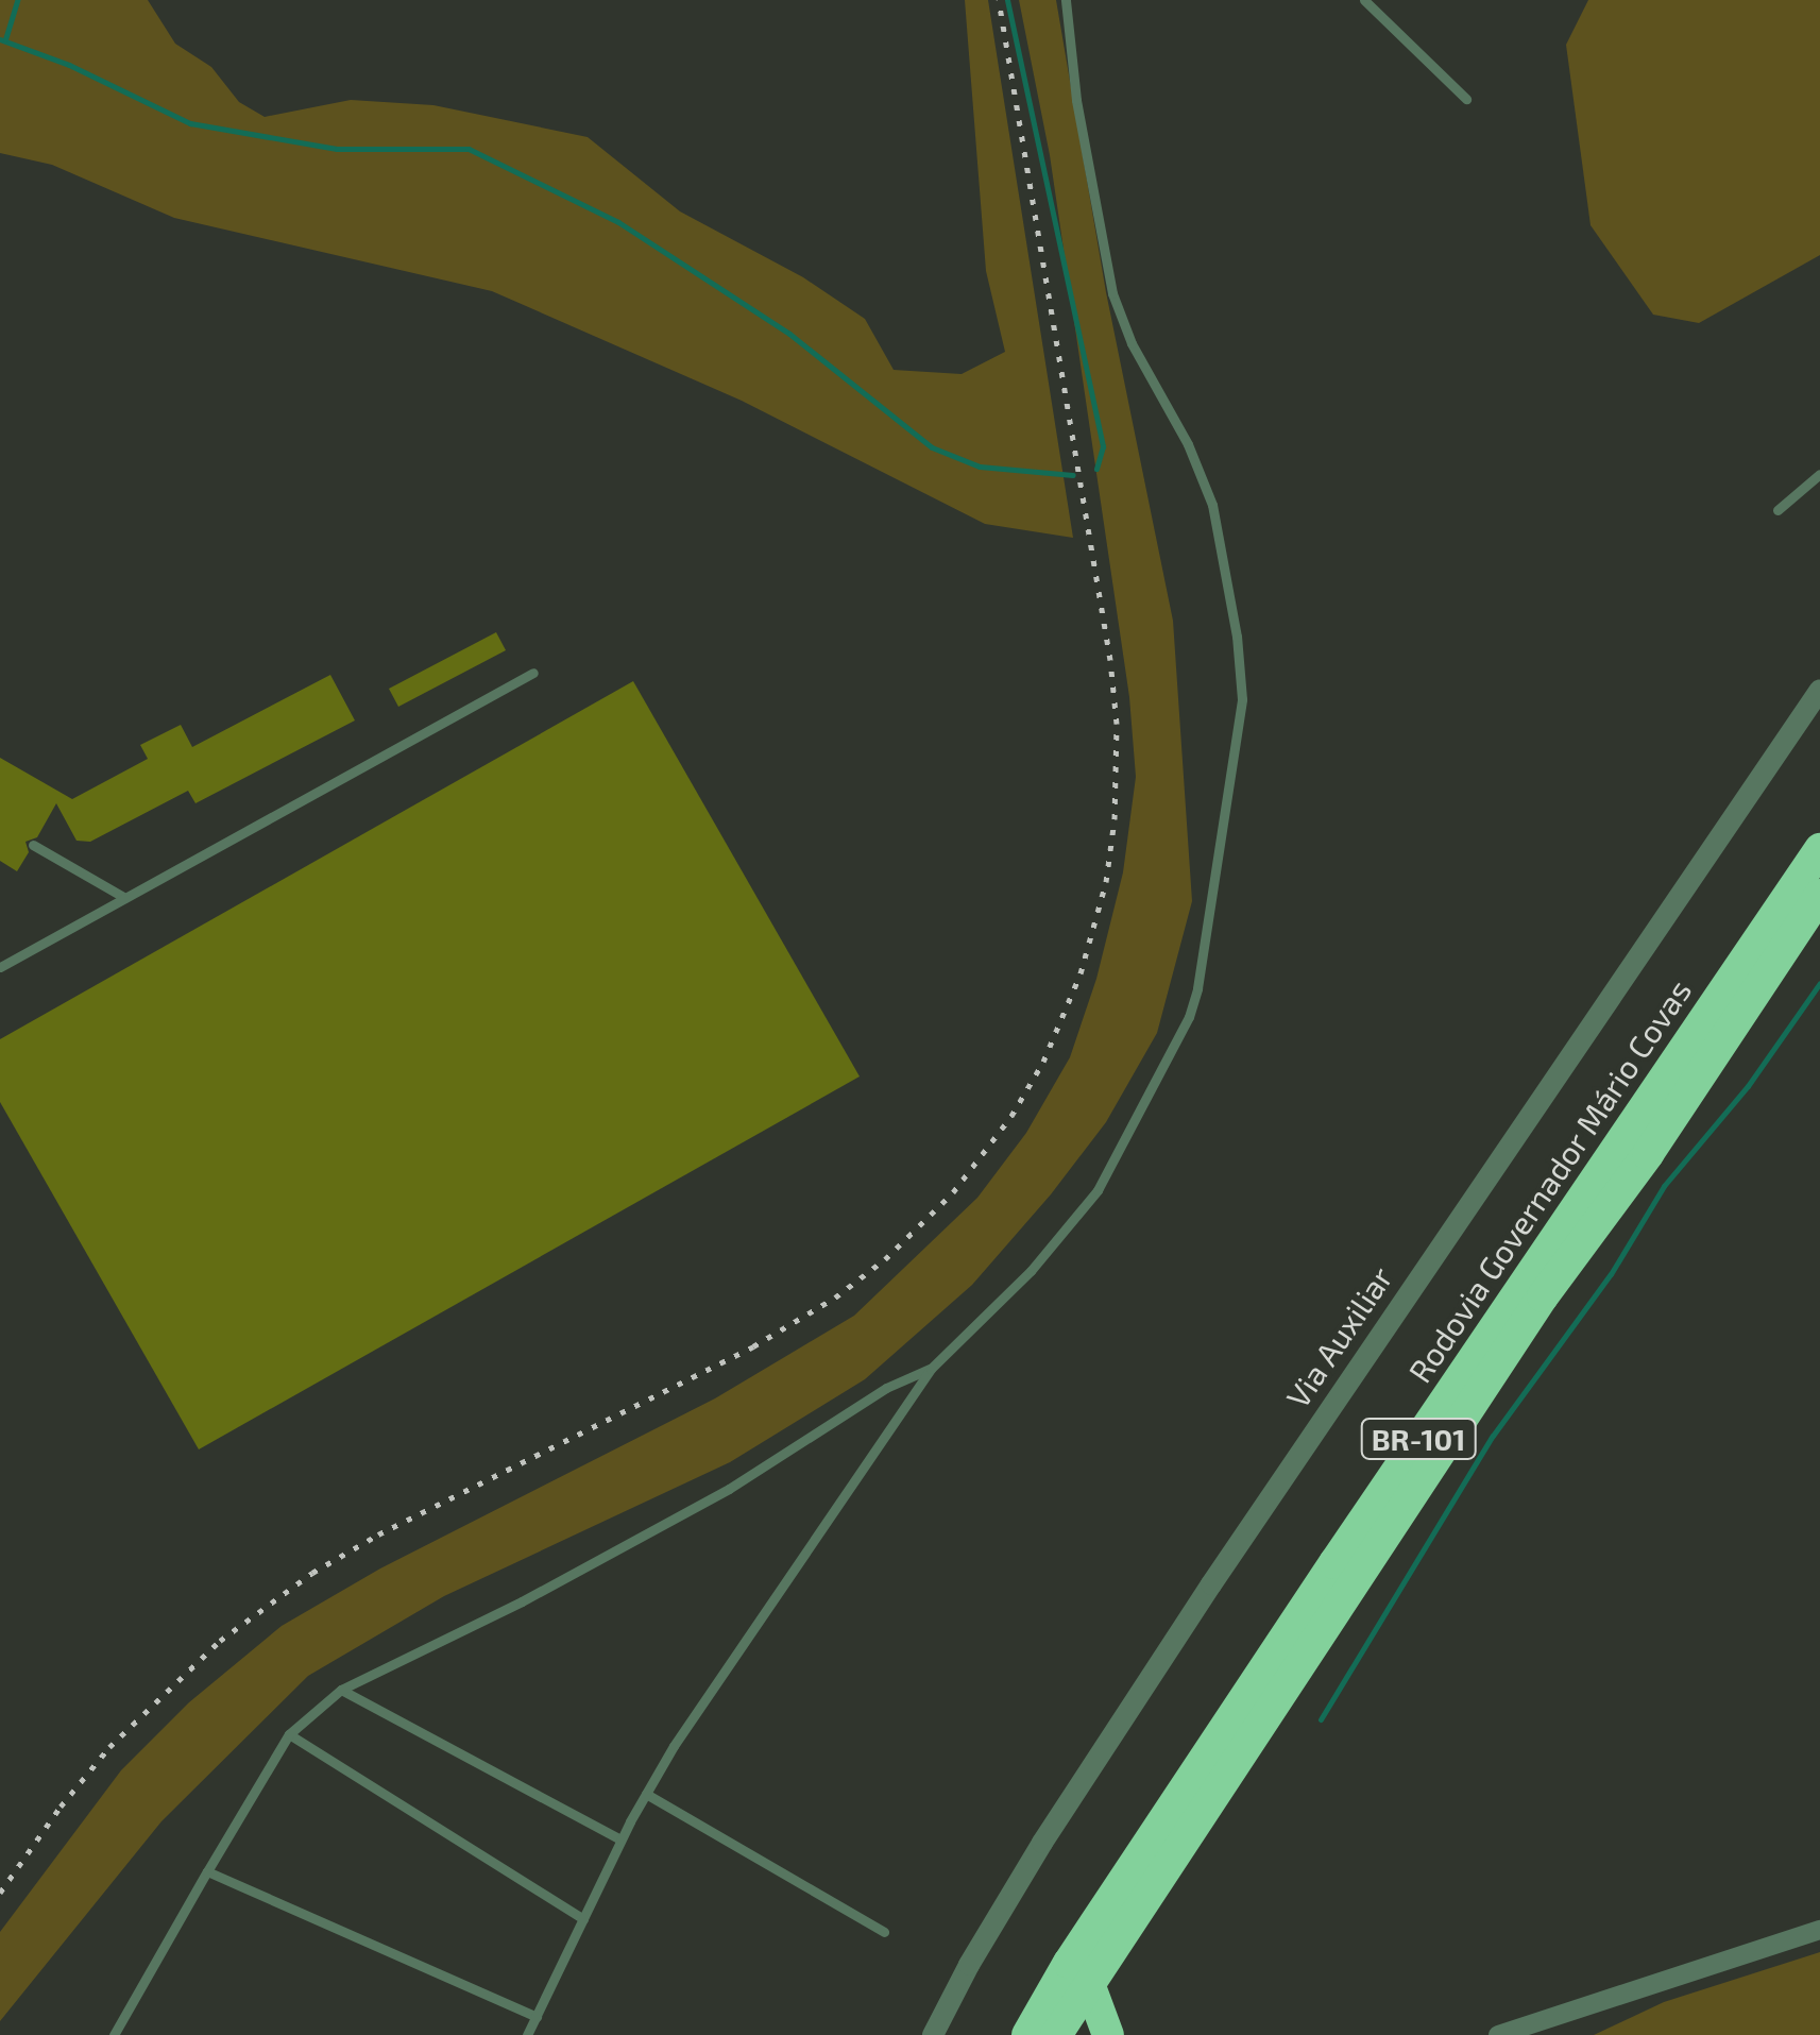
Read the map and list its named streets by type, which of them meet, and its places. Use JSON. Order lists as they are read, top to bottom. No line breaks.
{"streets":{"highway":["Rodovia Governador Mário Covas","BR-101"],"street":["Via Auxiliar"]}}
